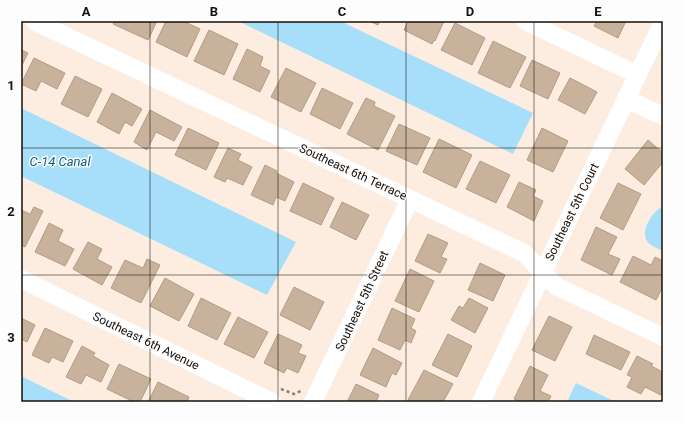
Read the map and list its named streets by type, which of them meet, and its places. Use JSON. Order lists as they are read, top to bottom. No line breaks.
{"streets":{"street":["Southeast 6th Terrace","Southeast 5th Court","Southeast 5th Street","Southeast 6th Avenue"]},"crossings":[["Southeast 6th Terrace","Southeast 5th Court"],["Southeast 6th Terrace","Southeast 5th Street"]],"water":["C-14 Canal"],"grid":{"columns":["A","B","C","D","E"],"rows":["1","2","3"]}}
